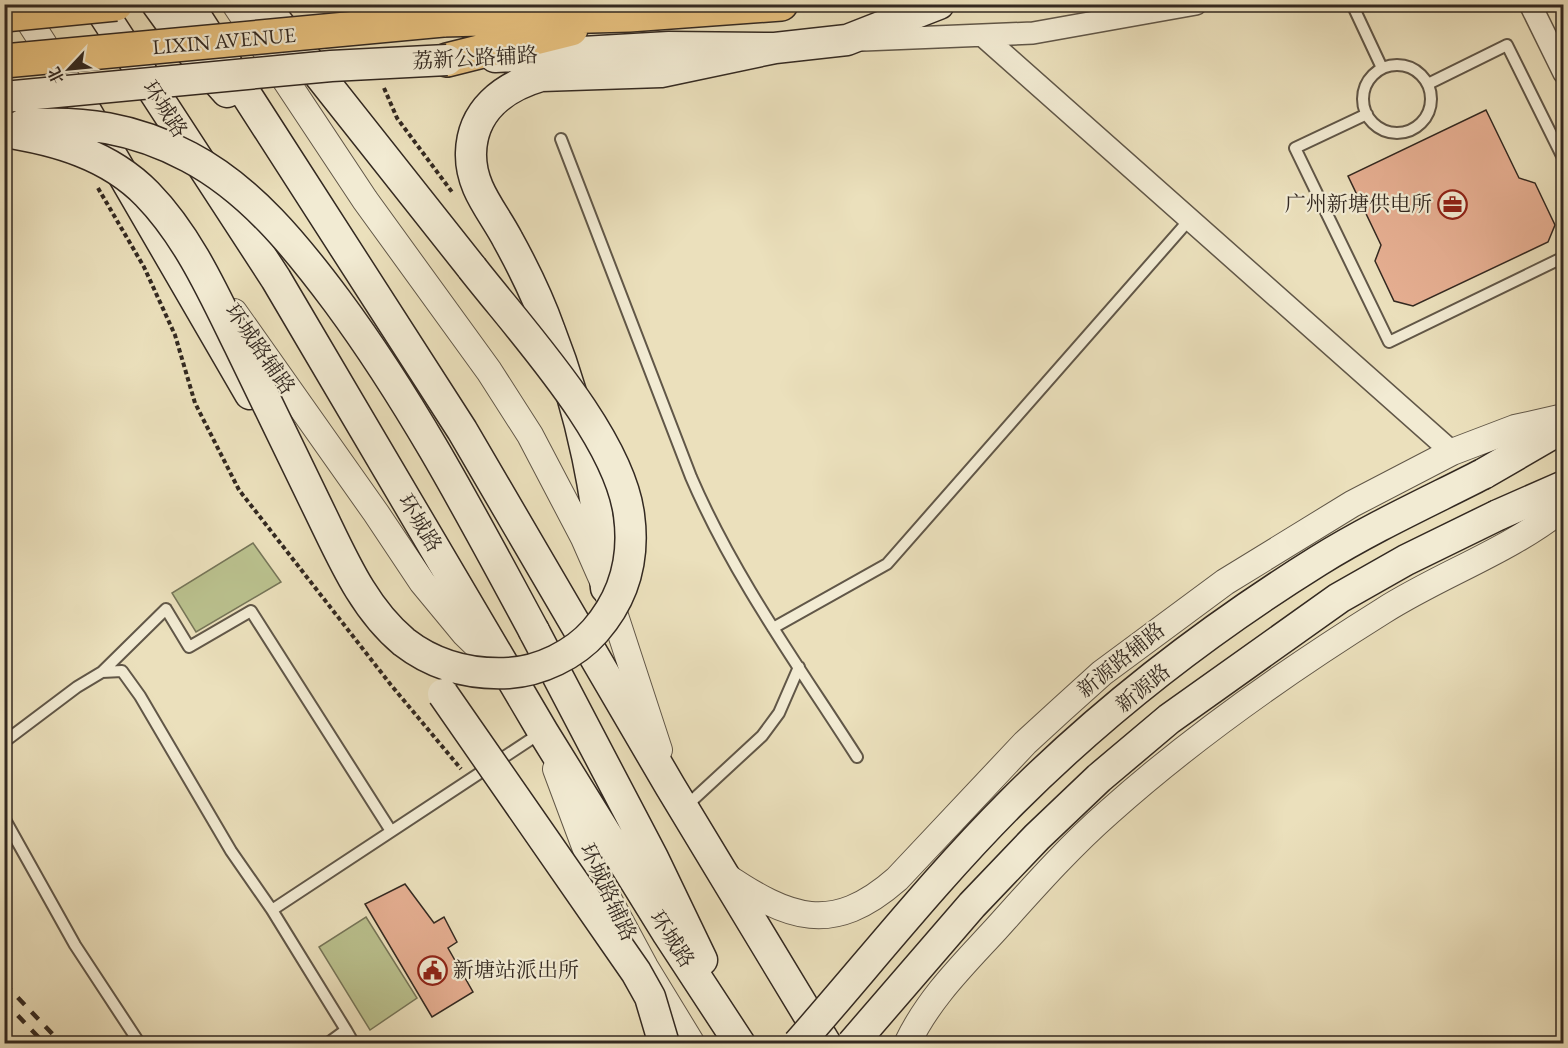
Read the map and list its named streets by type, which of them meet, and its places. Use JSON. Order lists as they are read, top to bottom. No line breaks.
{"streets":{"main road":["LIXIN AVENUE","荔新公路辅路","环城路","新源路"],"street":["环城路辅路","新源路辅路"]},"crossings":[["环城路","环城路辅路"]],"places":{"office":["广州新塘供电所"],"public building":["新塘站派出所"]},"north":"bottom left"}
